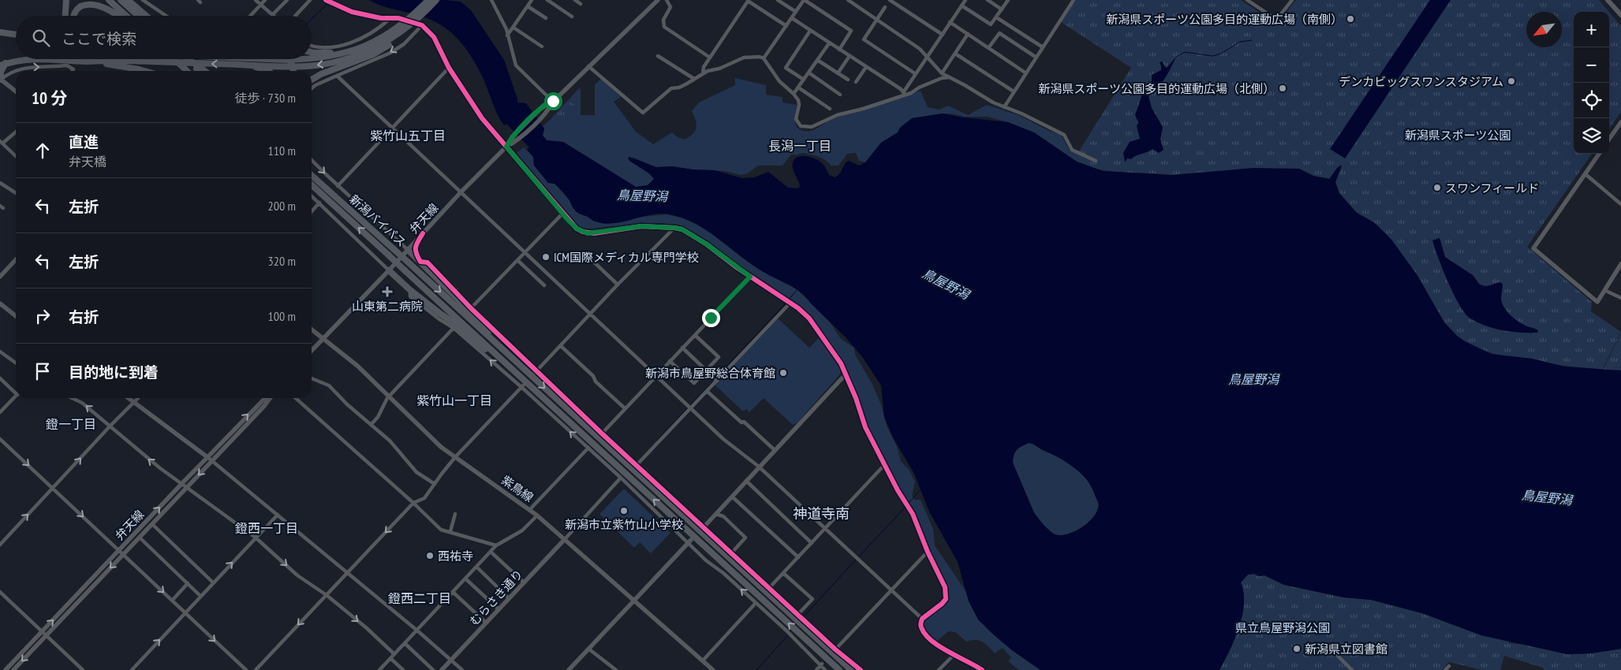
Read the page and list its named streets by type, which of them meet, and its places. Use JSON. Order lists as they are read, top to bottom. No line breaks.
{"streets":{"highway":["新潟バイパス"],"street":["弁天線","紫鳥線","むらさき通り"]},"crossings":[["弁天線","紫鳥線"],["紫鳥線","むらさき通り"]],"districts":["紫竹山五丁目","長潟一丁目","紫竹山一丁目","鐙一丁目","神道寺南","鐙西一丁目","鐙西二丁目"],"water":["鳥屋野潟"],"parks":["新潟県スポーツ公園","県立鳥屋野潟公園"],"places":{"other":["新潟県スポーツ公園多目的運動広場（南側）","デンカビッグスワンスタジアム","新潟県スポーツ公園多目的運動広場（北側）","スワンフィールド","ICM国際メディカル専門学校","新潟市鳥屋野総合体育館","新潟市立紫竹山小学校","西祐寺","新潟県立図書館"],"health":["山東第二病院"]},"north":"bottom left","page":{"map_buttons":["+","−"],"search":"ここで検索","heading":["10 分","徒歩 · 730 m"],"list":[["直進","弁天橋","110 m"],["左折","200 m"],["左折","320 m"],["右折","100 m"],"目的地に到着"]}}
